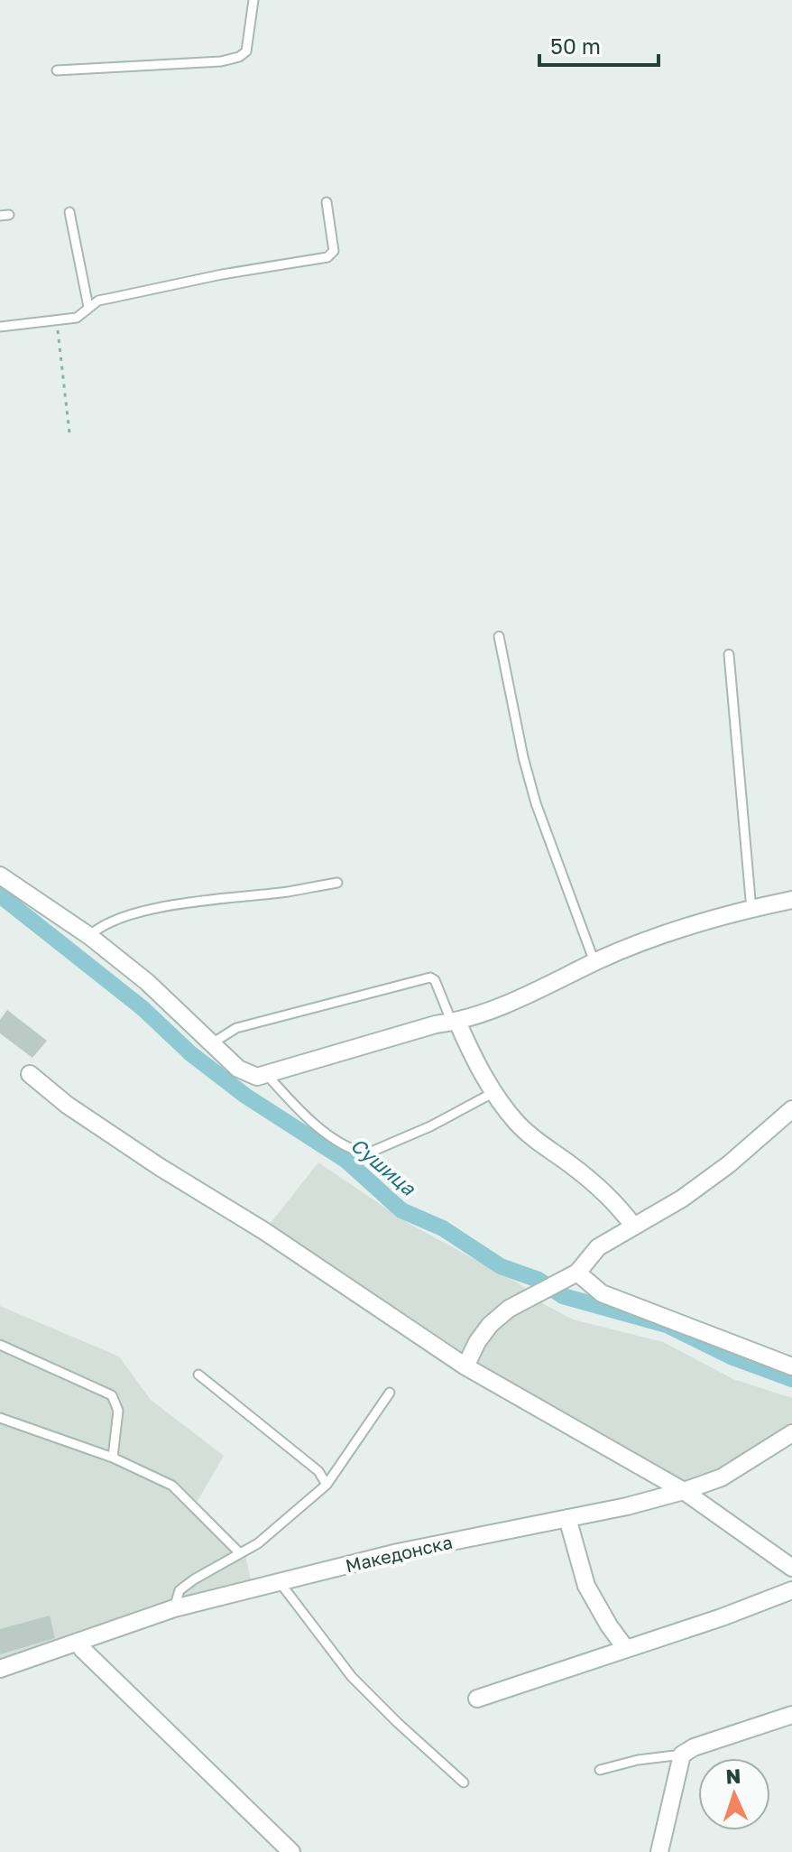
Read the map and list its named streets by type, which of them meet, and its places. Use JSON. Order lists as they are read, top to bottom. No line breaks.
{"streets":{"street":["Македонска"]},"water":["Сушица"],"scale_bar":"50 m","north":"top"}
